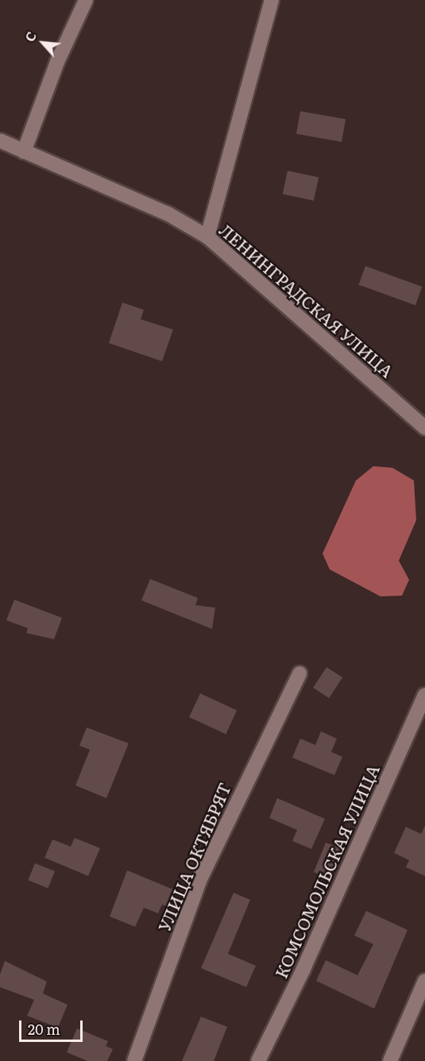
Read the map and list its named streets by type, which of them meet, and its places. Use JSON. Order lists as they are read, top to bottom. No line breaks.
{"streets":{"street":["ЛЕНИНГРАДСКАЯ УЛИЦА","УЛИЦА ОКТЯБРЯТ","КОМСОМОЛЬСКАЯ УЛИЦА"]},"scale_bar":"20 m","north":"top left"}
